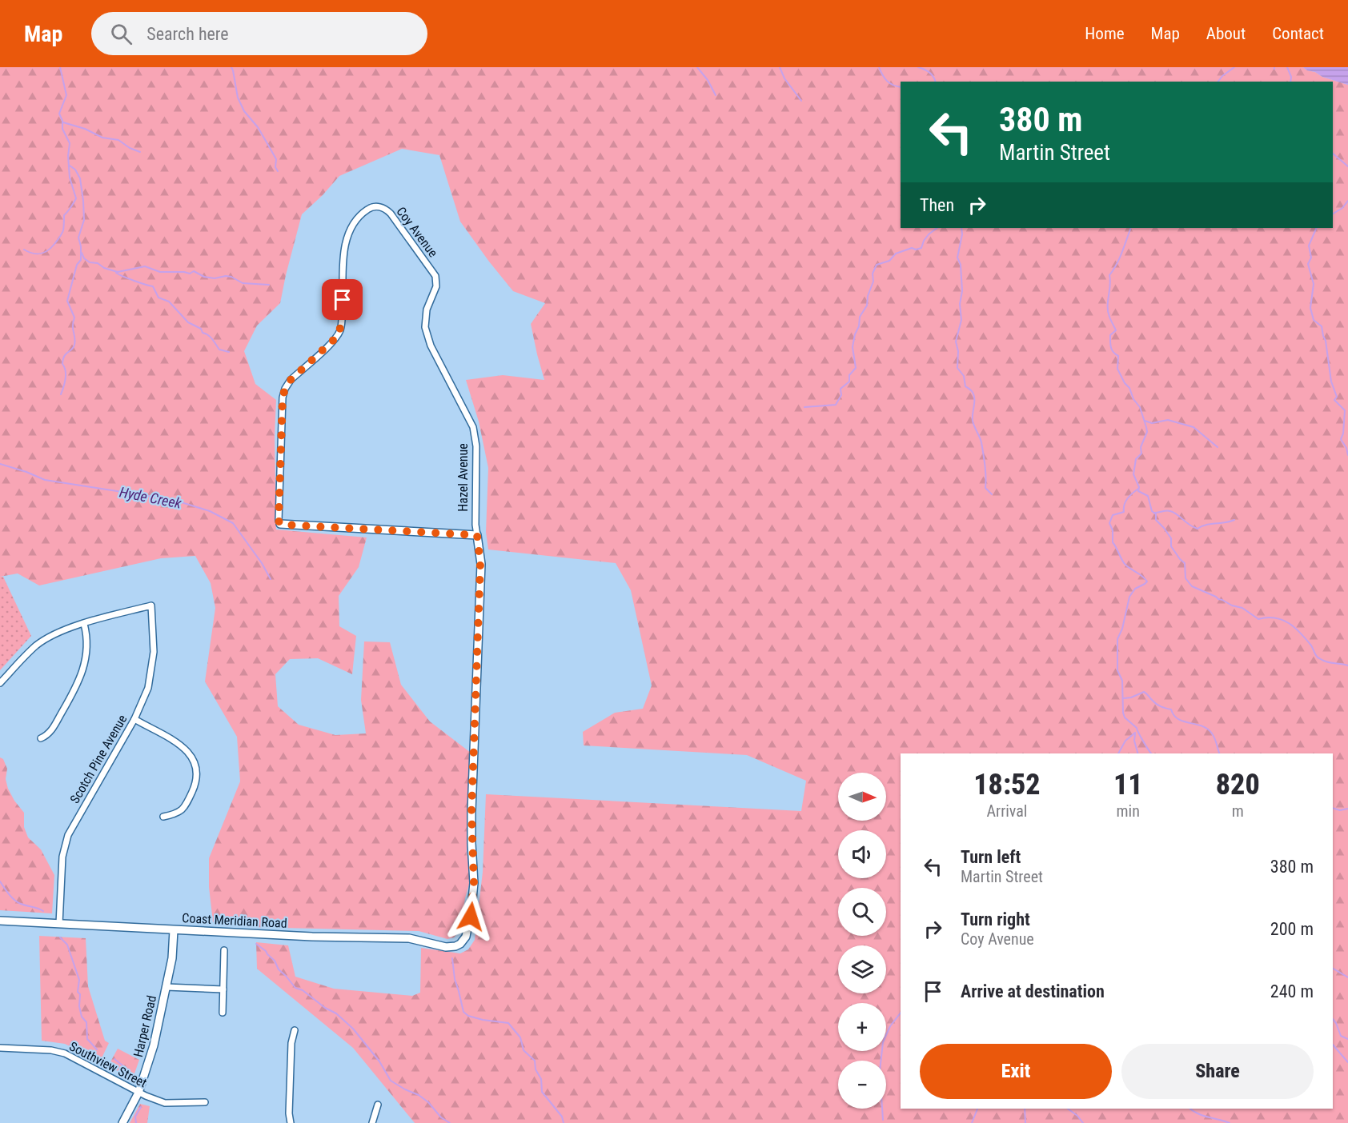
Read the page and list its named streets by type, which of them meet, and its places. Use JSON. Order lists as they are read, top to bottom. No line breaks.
{"streets":{"street":["Coy Avenue","Hazel Avenue","Scotch Pine Avenue","Coast Meridian Road","Harper Road","Southview Street"]},"crossings":[["Coy Avenue","Hazel Avenue"],["Hazel Avenue","Coast Meridian Road"],["Scotch Pine Avenue","Coast Meridian Road"],["Coast Meridian Road","Harper Road"],["Harper Road","Southview Street"]],"water":["Hyde Creek"],"north":"right","page":{"header":"Map","search":"Search here","nav":["Home","Map","About","Contact"],"turn":["380 m","Martin Street"],"then":"Then","eta":["18:52","Arrival","11","min","820","m"],"map_buttons":["+","−"],"list":[{"name":"Turn left","note":"Martin Street","value":"380 m"},{"name":"Turn right","note":"Coy Avenue","value":"200 m"},{"name":"Arrive at destination","value":"240 m"}],"buttons":["Exit","Share"]}}
